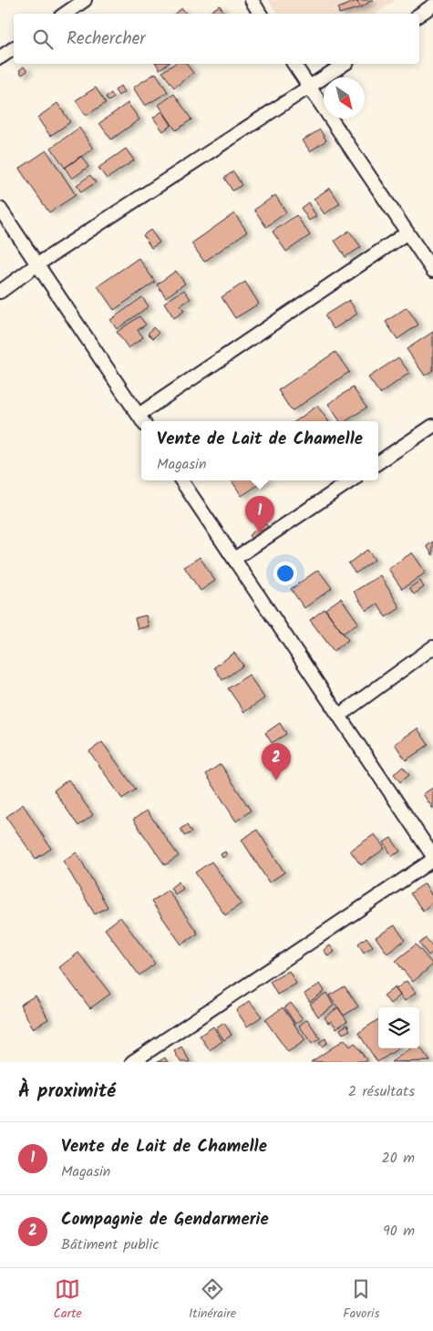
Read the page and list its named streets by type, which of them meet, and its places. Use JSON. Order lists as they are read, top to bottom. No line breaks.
{"north":"bottom right","page":{"search":"Rechercher","popup":["Vente de Lait de Chamelle","Magasin"],"pins":["1","2"],"heading":["À proximité","2 résultats"],"list":[{"mark":"1","name":"Vente de Lait de Chamelle","note":"Magasin","value":"20 m"},{"mark":"2","name":"Compagnie de Gendarmerie","note":"Bâtiment public","value":"90 m"}],"nav":["Carte","Itinéraire","Favoris"]}}
